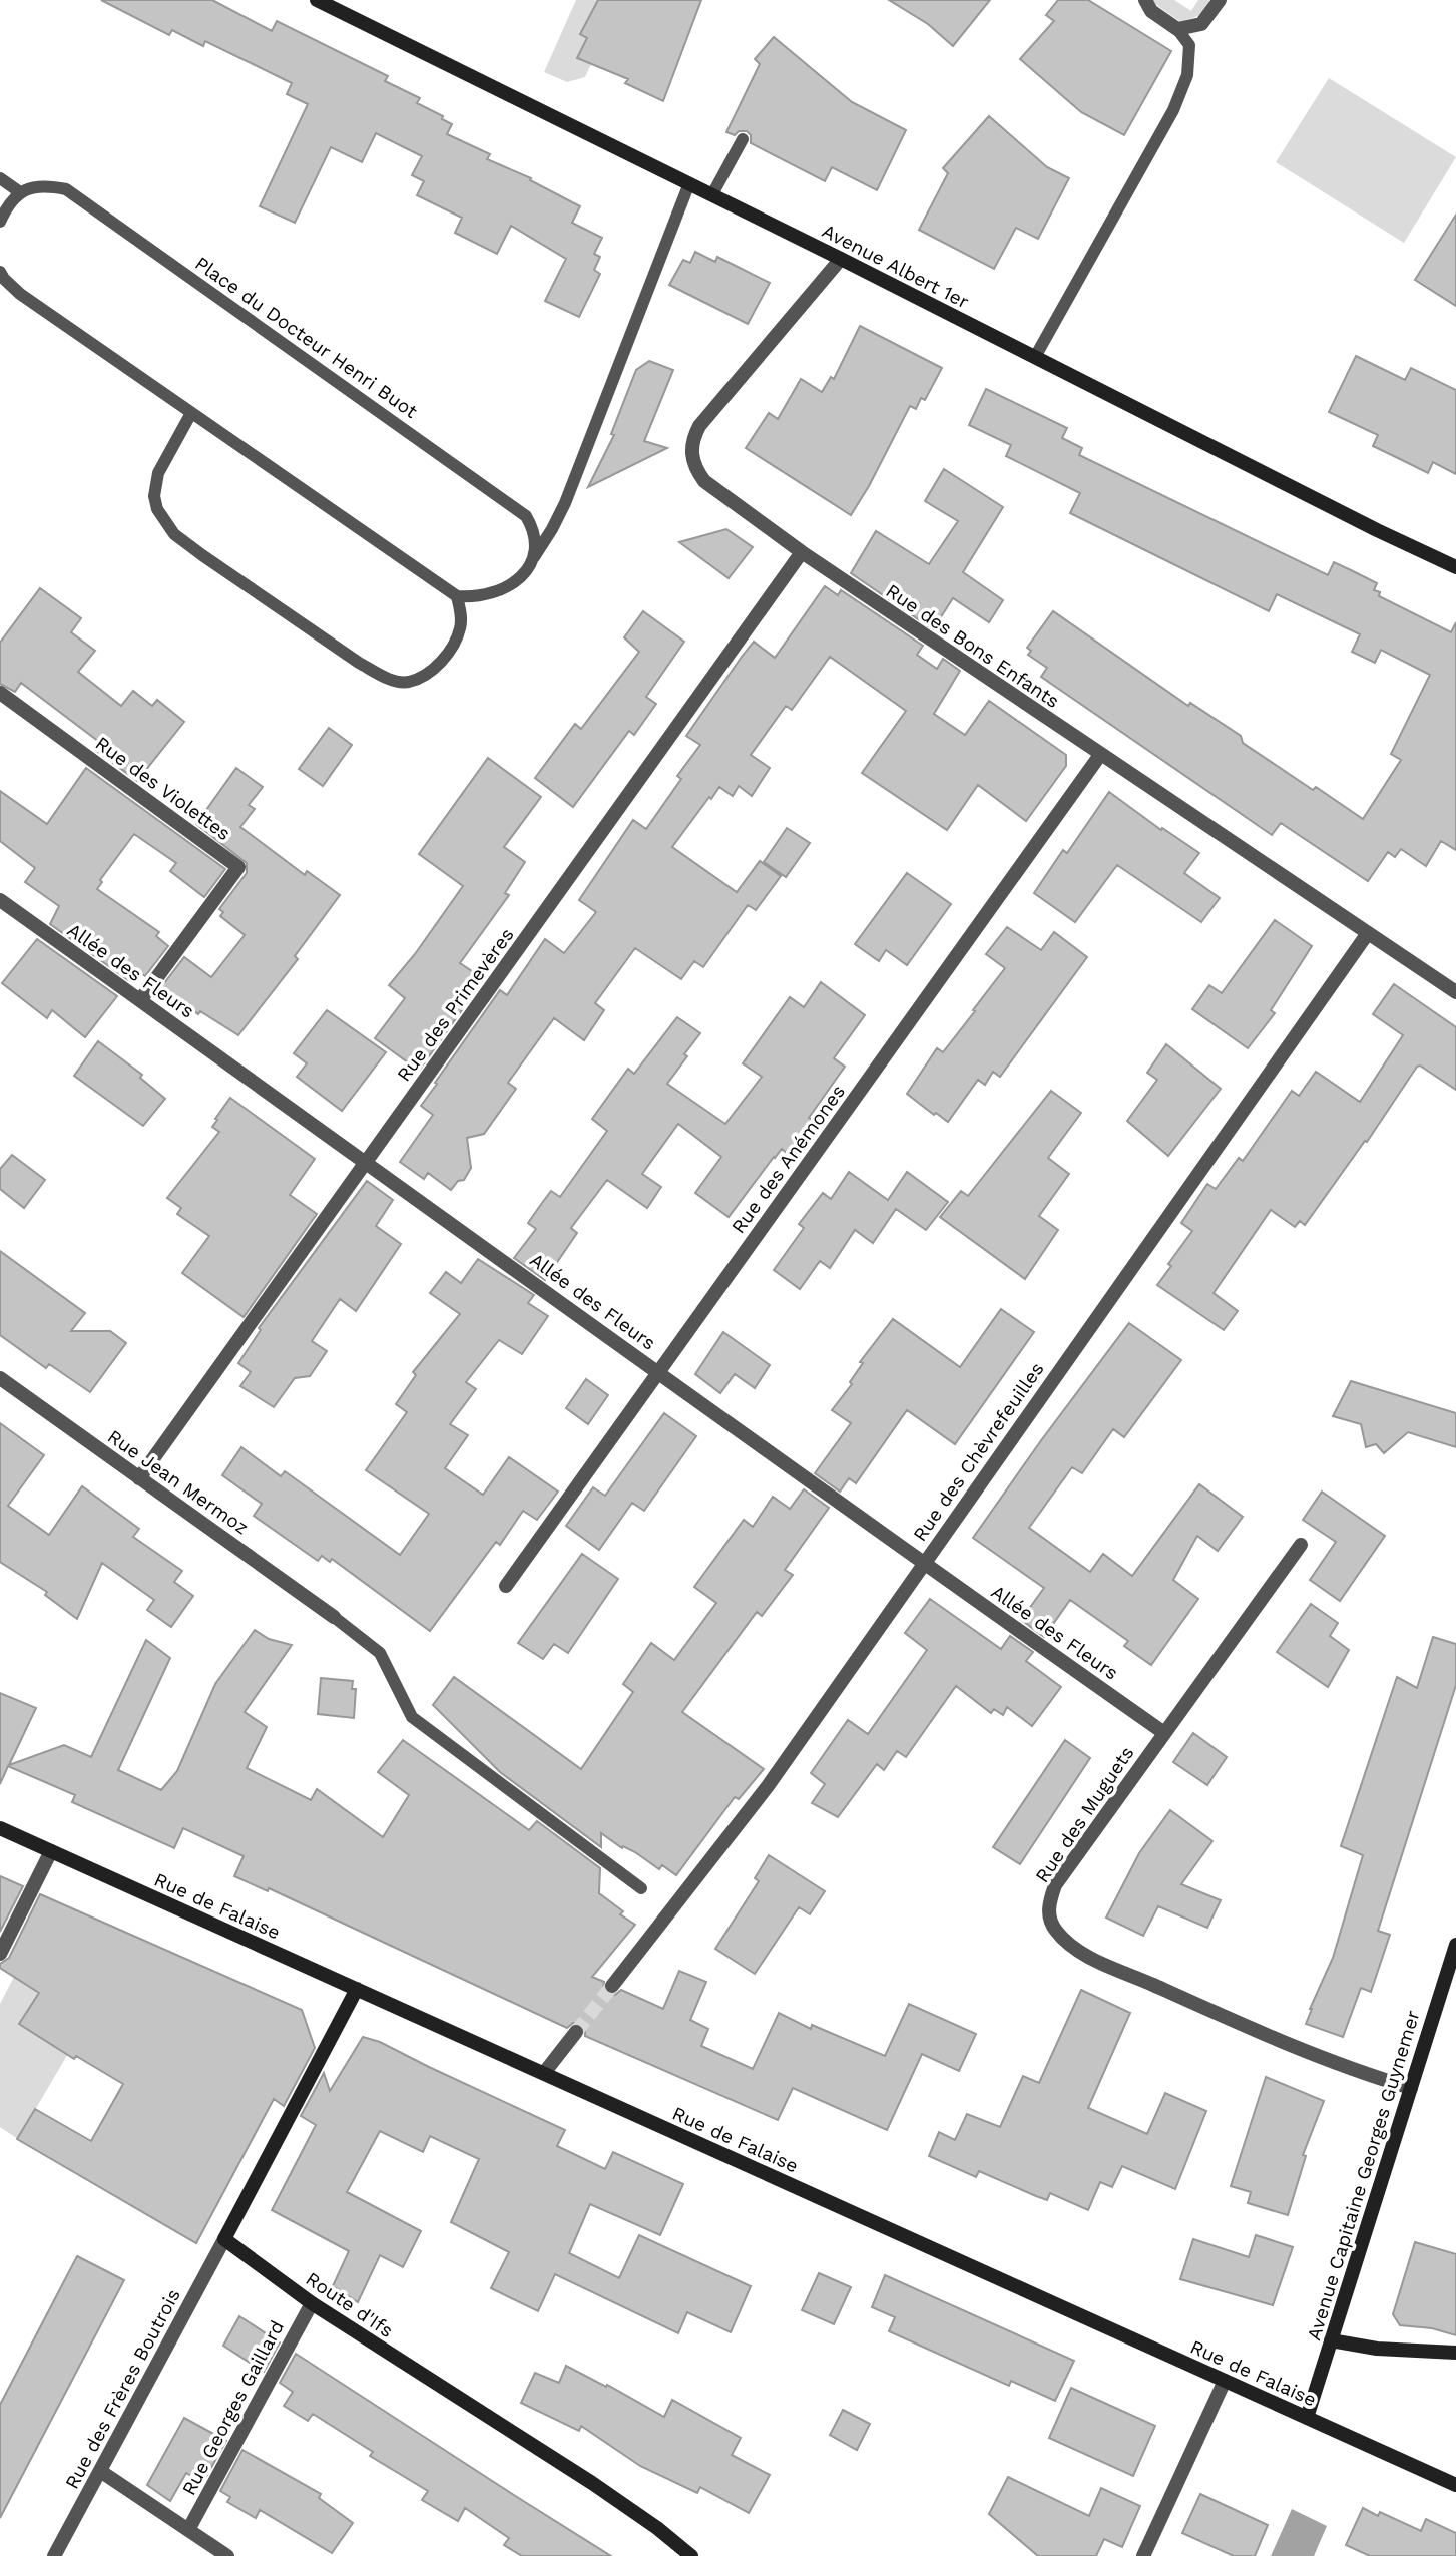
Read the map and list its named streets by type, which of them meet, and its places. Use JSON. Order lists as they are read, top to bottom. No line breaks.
{"streets":{"street":["Avenue Albert 1er","Rue des Bons Enfants","Rue des Violettes","Allée des Fleurs","Rue des Primevères","Rue des Anémones","Rue des Chèvrefeuilles","Rue Jean Mermoz","Rue des Muguets","Rue de Falaise","Avenue Capitaine Georges Guynemer","Route d'Ifs","Rue des Frères Boutrois","Rue Georges Gaillard"],"lane":["Place du Docteur Henri Buot"]},"crossings":[["Avenue Albert 1er","Rue des Bons Enfants"],["Rue des Bons Enfants","Rue des Primevères"],["Rue des Bons Enfants","Rue des Anémones"],["Rue des Bons Enfants","Rue des Chèvrefeuilles"],["Rue des Violettes","Allée des Fleurs"],["Allée des Fleurs","Rue des Primevères"],["Allée des Fleurs","Rue des Anémones"],["Allée des Fleurs","Rue des Chèvrefeuilles"],["Allée des Fleurs","Rue des Muguets"],["Rue des Primevères","Rue Jean Mermoz"],["Rue des Muguets","Avenue Capitaine Georges Guynemer"],["Rue de Falaise","Avenue Capitaine Georges Guynemer"],["Route d'Ifs","Rue des Frères Boutrois"],["Route d'Ifs","Rue Georges Gaillard"],["Rue des Frères Boutrois","Rue Georges Gaillard"]]}
